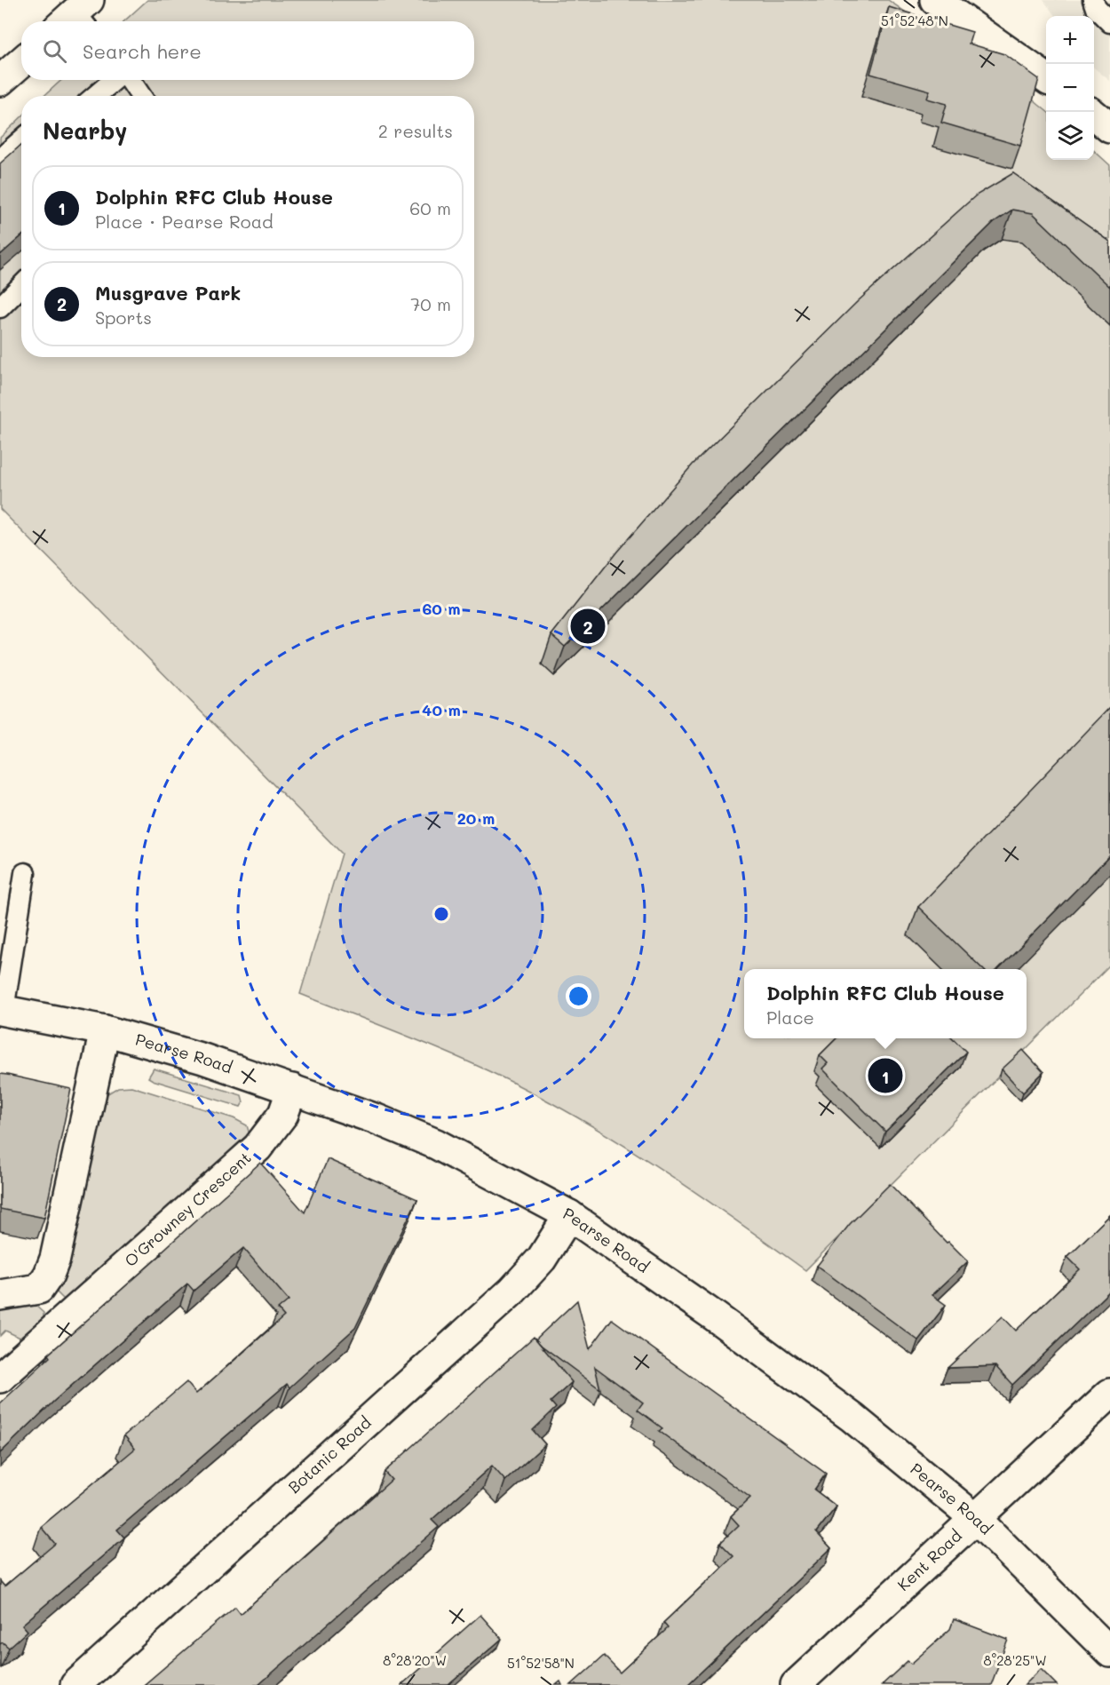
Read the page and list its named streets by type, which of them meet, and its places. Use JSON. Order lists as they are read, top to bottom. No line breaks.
{"streets":{"street":["Pearse Road","O'Growney Crescent","Botanic Road","Kent Road"]},"crossings":[["Pearse Road","O'Growney Crescent"],["Pearse Road","Botanic Road"],["Pearse Road","Kent Road"]],"page":{"map_buttons":["+","−"],"search":"Search here","heading":["Nearby","2 results"],"list":[{"mark":"1","name":"Dolphin RFC Club House","note":"Place · Pearse Road","value":"60 m"},{"mark":"2","name":"Musgrave Park","note":"Sports","value":"70 m"}],"pins":["2","1"],"popup":["Dolphin RFC Club House","Place"]},"coordinates":["51°52'48\"N","8°28'20\"W","8°28'25\"W","51°52'58\"N"],"rings":["60 m","40 m","20 m"]}
